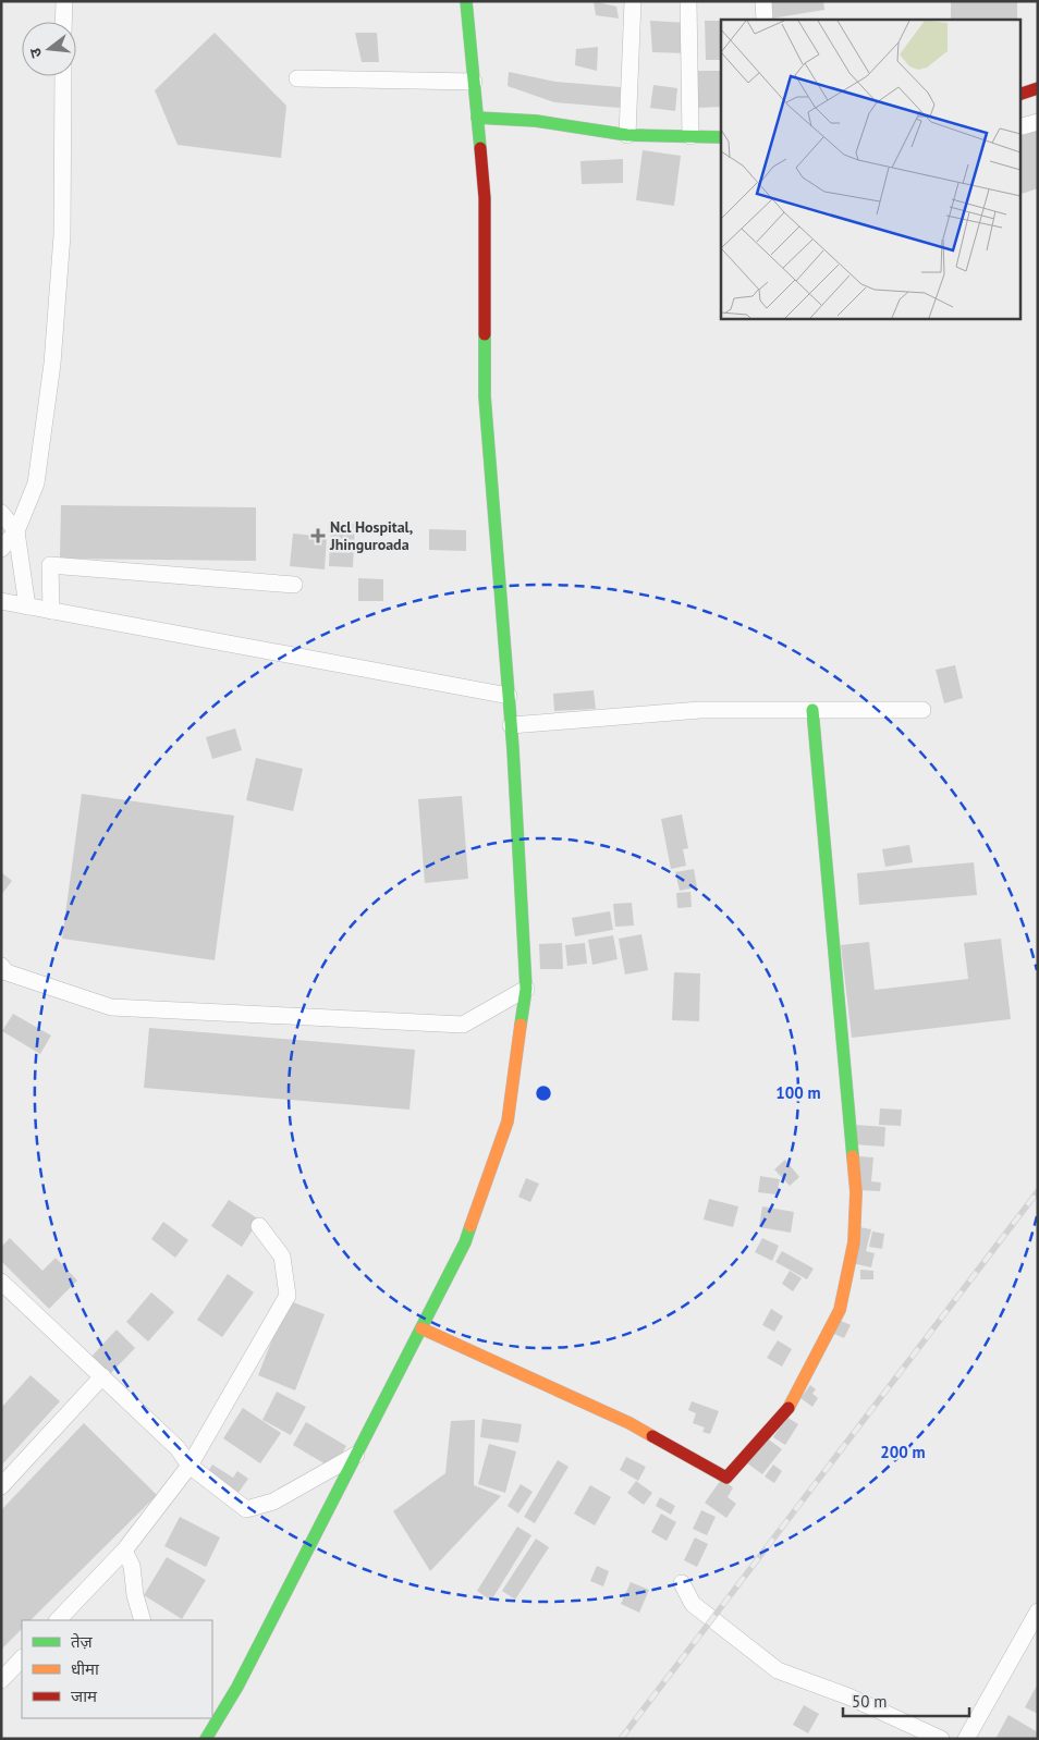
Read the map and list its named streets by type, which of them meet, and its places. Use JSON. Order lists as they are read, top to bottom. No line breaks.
{"places":{"health":["Ncl Hospital, Jhinguroada"]},"legend":["तेज़","धीमा","जाम"],"scale_bar":"50 m","north":"left","rings":["100 m","200 m"]}
